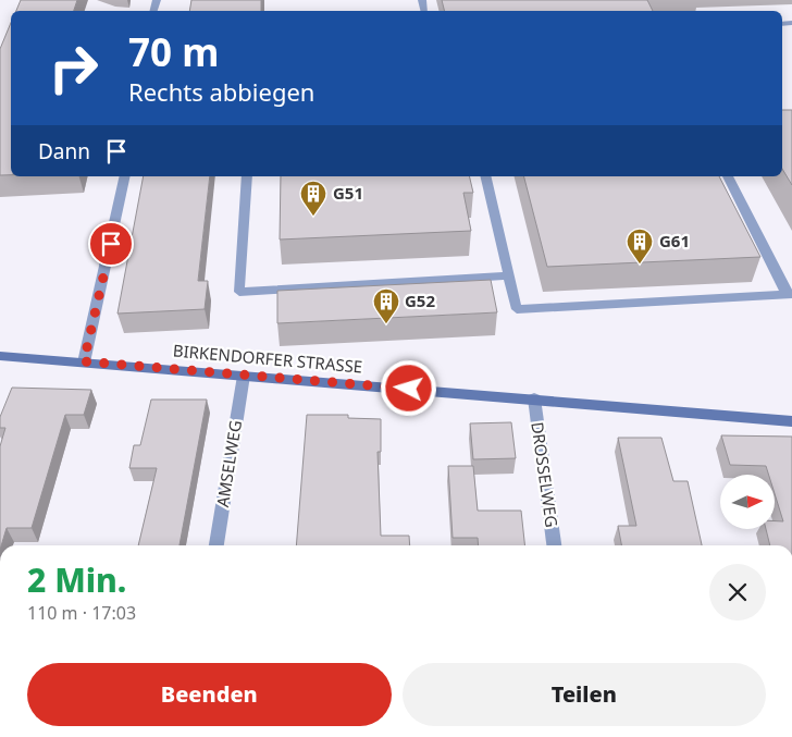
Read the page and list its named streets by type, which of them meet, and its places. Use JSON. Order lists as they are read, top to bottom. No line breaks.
{"streets":{"street":["BIRKENDORFER STRASSE","AMSELWEG","DROSSELWEG"]},"crossings":[["BIRKENDORFER STRASSE","AMSELWEG"],["BIRKENDORFER STRASSE","DROSSELWEG"]],"places":{"building":["G51","G61","G52"]},"north":"right","page":{"turn":["70 m","Rechts abbiegen"],"then":"Dann","heading":["2 Min.","110 m · 17:03"],"buttons":["Beenden","Teilen"]}}
